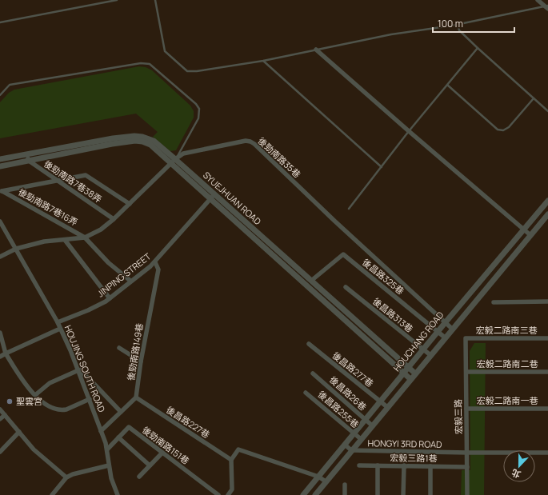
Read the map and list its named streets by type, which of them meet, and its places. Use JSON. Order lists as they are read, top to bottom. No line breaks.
{"streets":{"street":["後勁南路35巷","後勁南路7巷38弄","SYUEJHUAN ROAD","後勁南路7巷16弄","JINPING STREET","後昌路325巷","後昌路313巷","宏毅二路南三巷","HOUCHANG ROAD","後勁南路149巷","宏毅二路南二巷","HOUJING SOUTH ROAD","後昌路277巷","後昌路26巷","宏毅二路南一巷","後昌路255巷","宏毅三路","後昌路227巷","HONGYI 3RD ROAD","後勁南路151巷","宏毅三路1巷"]},"crossings":[["後勁南路35巷","後勁南路7巷38弄"],["後勁南路35巷","SYUEJHUAN ROAD"],["後勁南路35巷","後勁南路7巷16弄"],["後勁南路35巷","HOUCHANG ROAD"],["後勁南路35巷","HOUJING SOUTH ROAD"],["後勁南路7巷38弄","SYUEJHUAN ROAD"],["SYUEJHUAN ROAD","JINPING STREET"],["SYUEJHUAN ROAD","後昌路325巷"],["SYUEJHUAN ROAD","HOUCHANG ROAD"],["後勁南路7巷16弄","JINPING STREET"],["JINPING STREET","後勁南路149巷"],["JINPING STREET","HOUJING SOUTH ROAD"],["後昌路325巷","HOUCHANG ROAD"],["後昌路313巷","HOUCHANG ROAD"],["宏毅二路南三巷","宏毅三路"],["HOUCHANG ROAD","後昌路277巷"],["HOUCHANG ROAD","後昌路26巷"],["HOUCHANG ROAD","後昌路255巷"],["HOUCHANG ROAD","HONGYI 3RD ROAD"],["後勁南路149巷","後昌路227巷"],["宏毅二路南二巷","宏毅三路"],["HOUJING SOUTH ROAD","後勁南路151巷"],["宏毅二路南一巷","宏毅三路"],["宏毅三路","HONGYI 3RD ROAD"],["宏毅三路","宏毅三路1巷"]],"places":["聖雲宮"],"scale_bar":"100 m","north":"bottom"}
